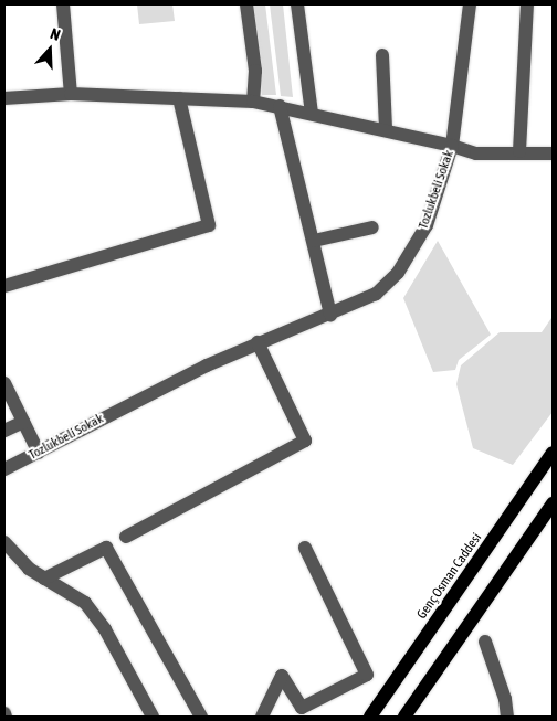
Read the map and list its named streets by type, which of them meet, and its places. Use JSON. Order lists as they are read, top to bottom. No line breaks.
{"streets":{"main road":["Genç Osman Caddesi"],"street":["Tozlukbeli Sokak"]},"north":"top"}
